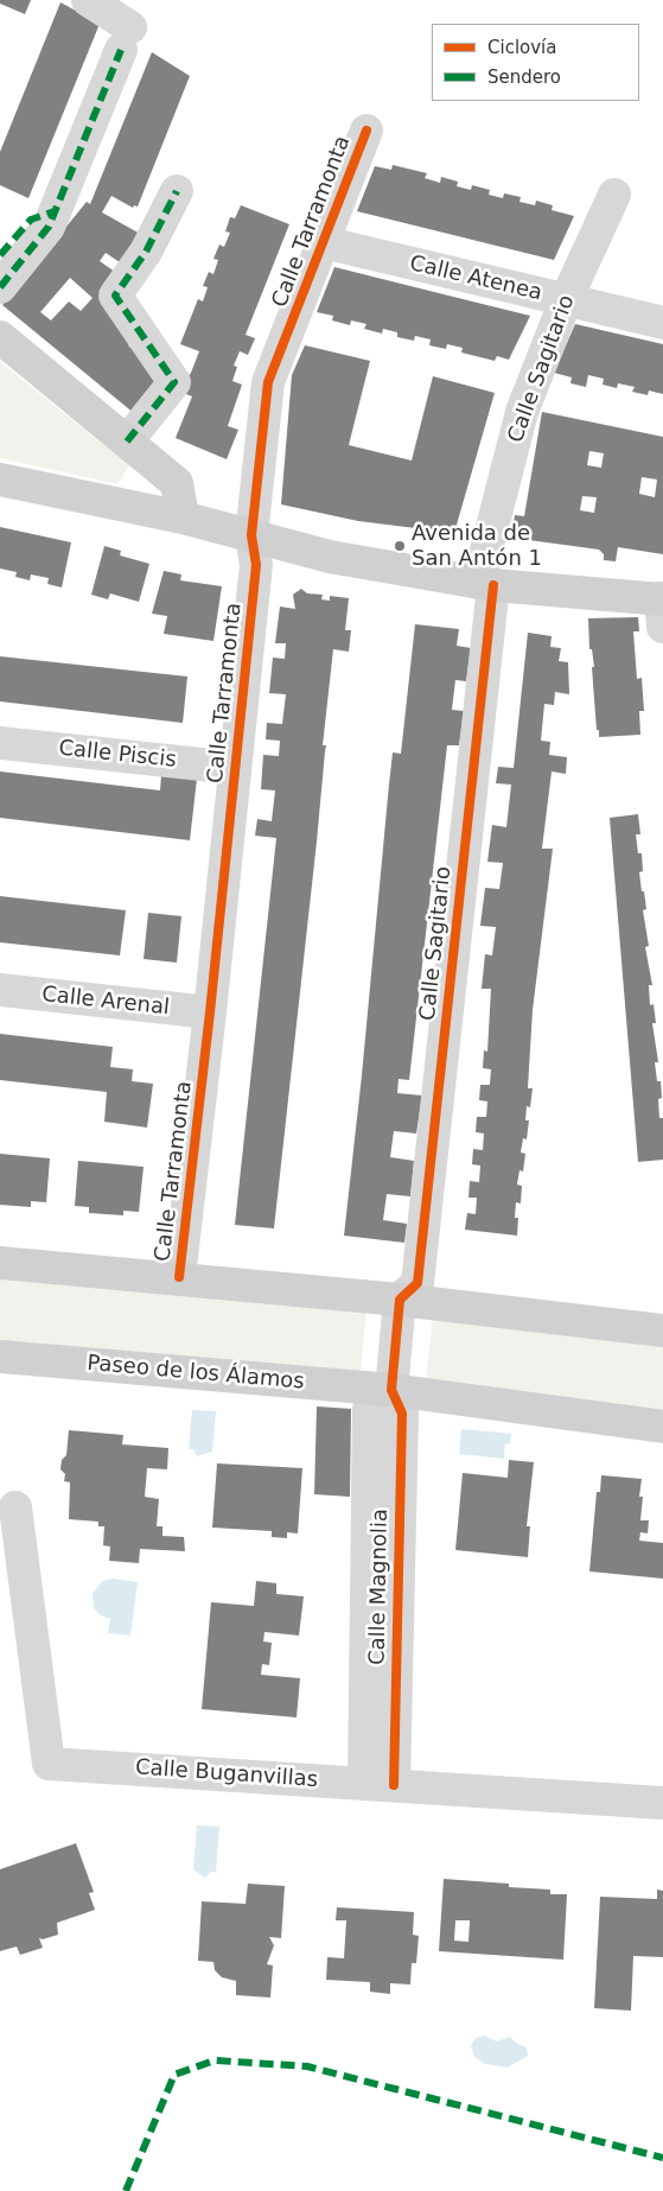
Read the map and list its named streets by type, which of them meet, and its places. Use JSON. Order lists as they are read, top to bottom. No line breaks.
{"streets":{"street":["Calle Tarramonta","Calle Atenea","Calle Sagitario","Calle Piscis","Calle Arenal","Paseo de los Álamos","Calle Magnolia","Calle Buganvillas"]},"crossings":[["Calle Tarramonta","Calle Atenea"],["Calle Tarramonta","Calle Piscis"],["Calle Tarramonta","Calle Arenal"],["Calle Atenea","Calle Sagitario"],["Paseo de los Álamos","Calle Magnolia"],["Calle Magnolia","Calle Buganvillas"]],"places":["Avenida de San Antón 1"],"legend":["Ciclovía","Sendero"]}
